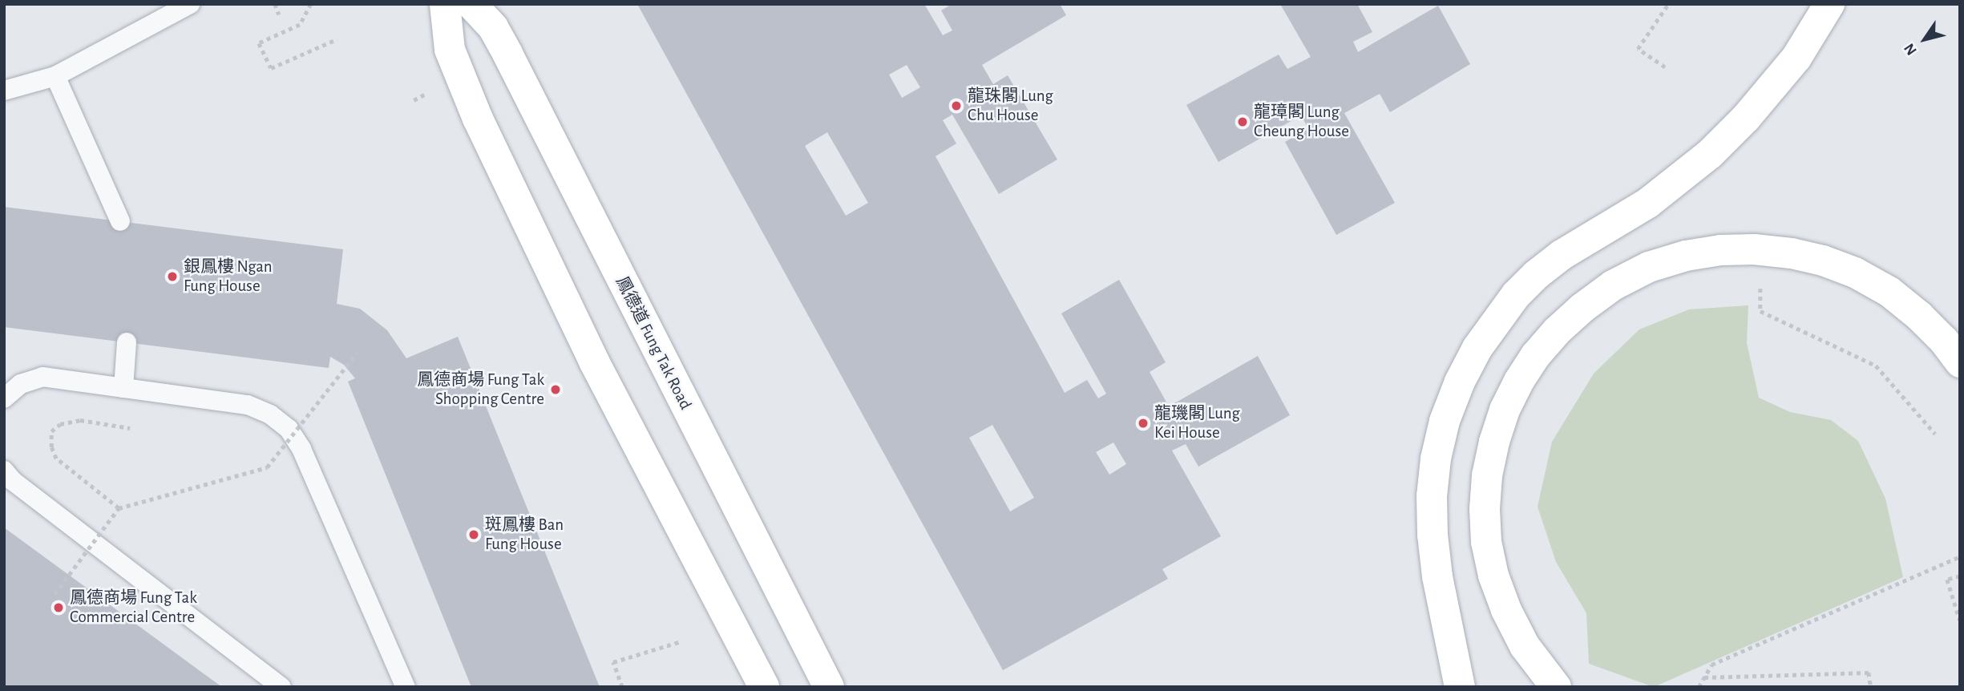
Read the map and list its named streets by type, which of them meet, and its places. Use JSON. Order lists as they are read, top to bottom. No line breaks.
{"streets":{"main road":["鳳德道 Fung Tak Road"]},"places":["龍珠閣 Lung Chu House","龍璋閣 Lung Cheung House","銀鳳樓 Ngan Fung House","鳳德商場 Fung Tak Shopping Centre","龍璣閣 Lung Kei House","斑鳳樓 Ban Fung House","鳳德商場 Fung Tak Commercial Centre"],"north":"bottom left"}
